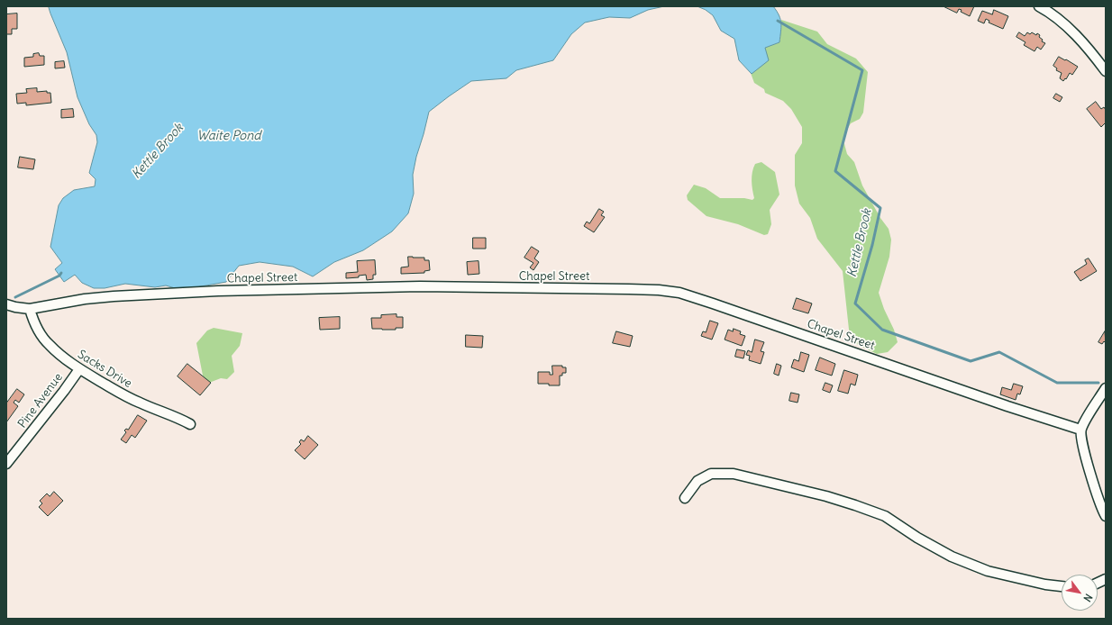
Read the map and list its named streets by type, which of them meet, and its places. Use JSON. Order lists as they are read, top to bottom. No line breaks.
{"streets":{"street":["Chapel Street","Sacks Drive","Pine Avenue"]},"crossings":[["Chapel Street","Sacks Drive"],["Sacks Drive","Pine Avenue"]],"water":["Waite Pond","Kettle Brook"],"north":"bottom right"}
